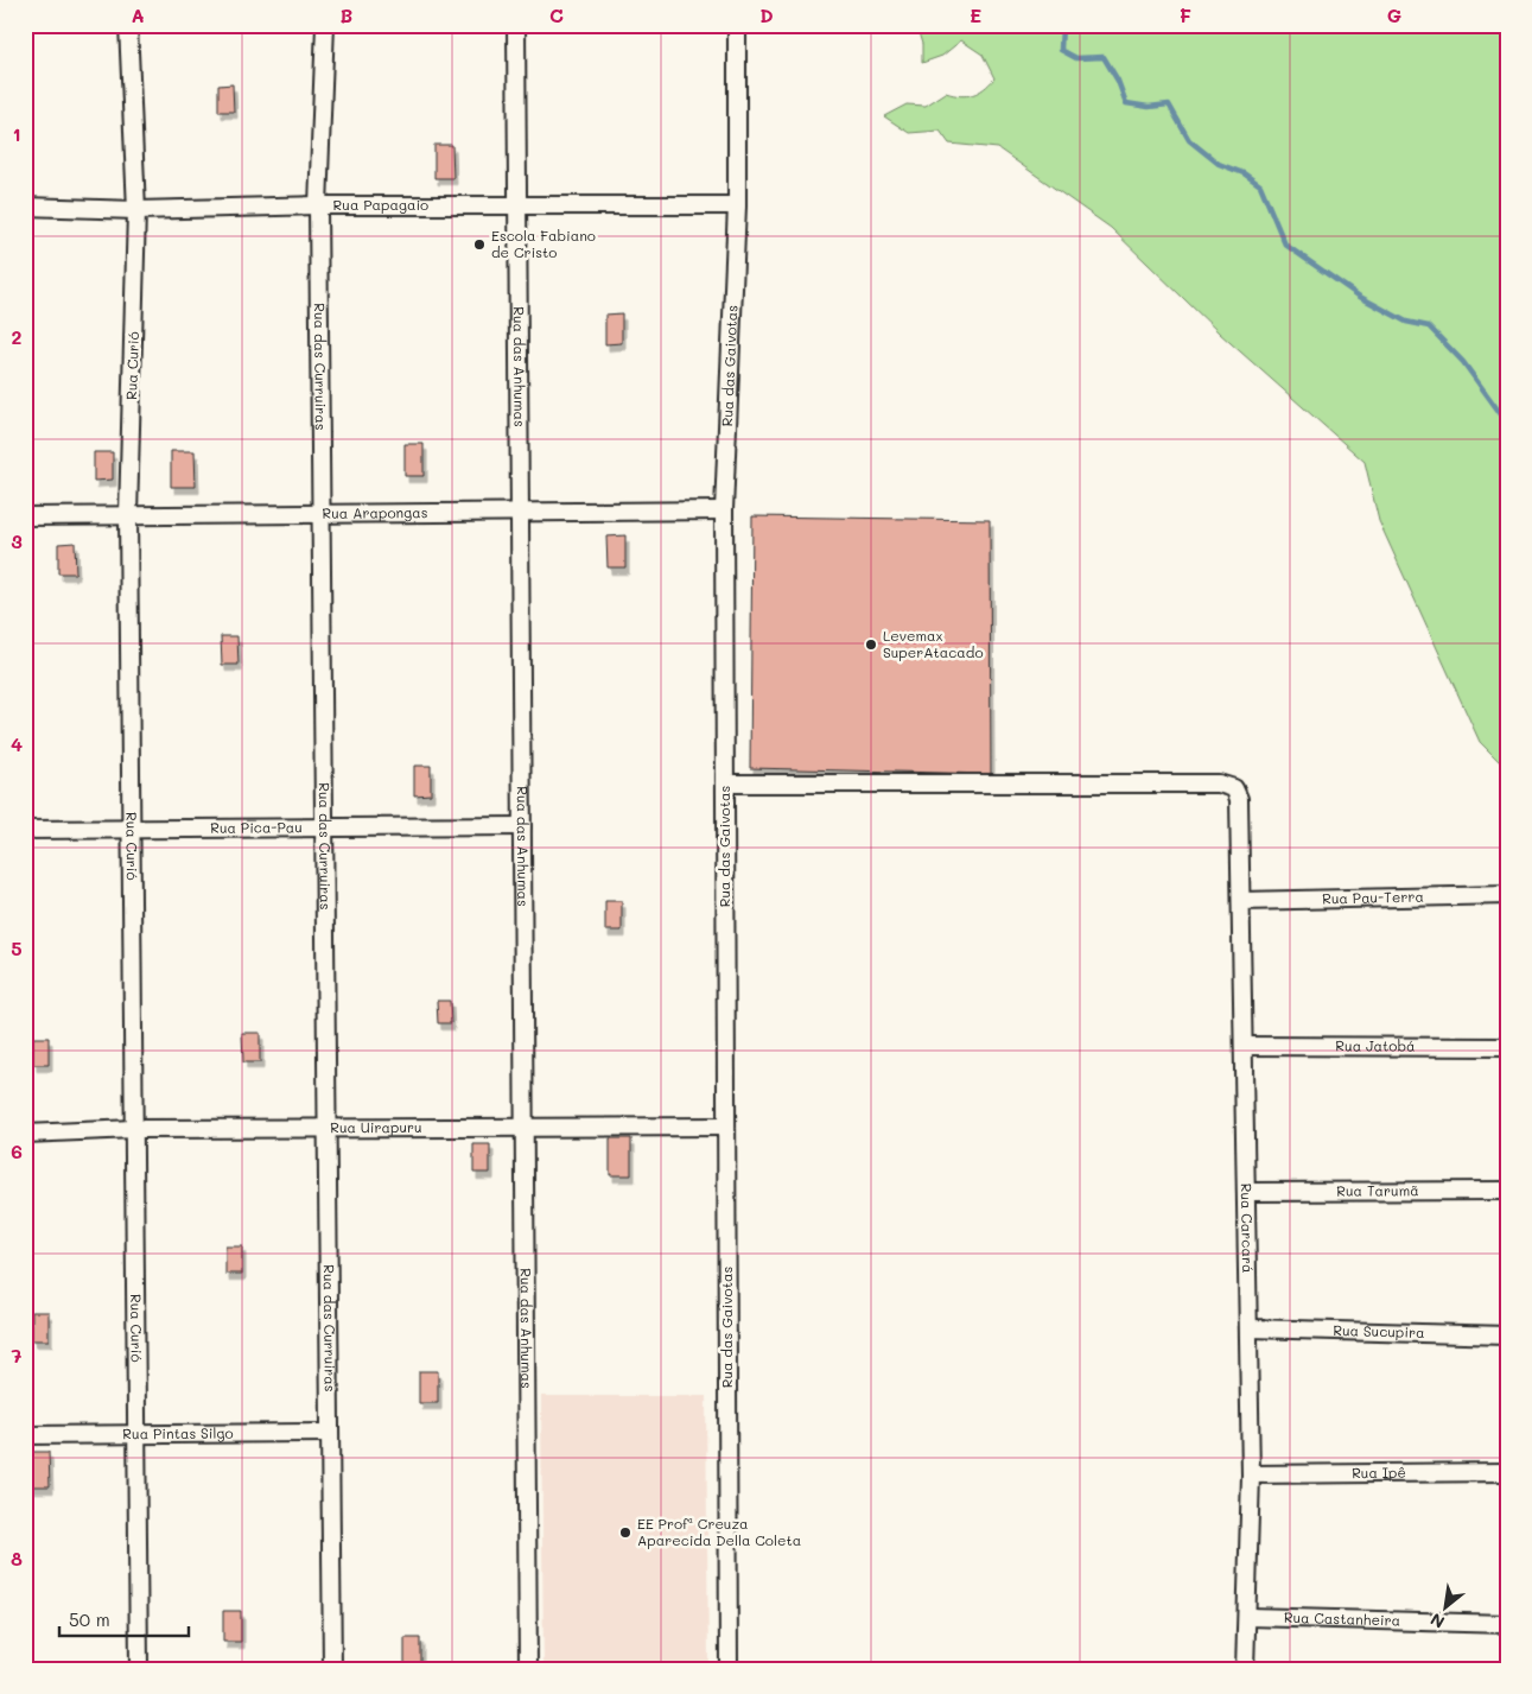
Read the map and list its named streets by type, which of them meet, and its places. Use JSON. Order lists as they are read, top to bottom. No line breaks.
{"streets":{"street":["Rua Papagaio","Rua Curió","Rua das Curruiras","Rua das Gaivotas","Rua das Anhumas","Rua Arapongas","Rua Pica-Pau","Rua Pau-Terra","Rua Jatobá","Rua Uirapuru","Rua Tarumã","Rua Carcará","Rua Sucupira","Rua Pintas Silgo","Rua Ipê","Rua Castanheira"]},"crossings":[["Rua Papagaio","Rua Curió"],["Rua Papagaio","Rua das Curruiras"],["Rua Papagaio","Rua das Gaivotas"],["Rua Papagaio","Rua das Anhumas"],["Rua Curió","Rua Arapongas"],["Rua Curió","Rua Pica-Pau"],["Rua Curió","Rua Uirapuru"],["Rua Curió","Rua Pintas Silgo"],["Rua das Curruiras","Rua Arapongas"],["Rua das Curruiras","Rua Pica-Pau"],["Rua das Curruiras","Rua Uirapuru"],["Rua das Curruiras","Rua Pintas Silgo"],["Rua das Gaivotas","Rua Arapongas"],["Rua das Gaivotas","Rua Uirapuru"],["Rua das Gaivotas","Rua Carcará"],["Rua das Anhumas","Rua Arapongas"],["Rua das Anhumas","Rua Pica-Pau"],["Rua das Anhumas","Rua Uirapuru"],["Rua Pau-Terra","Rua Carcará"],["Rua Jatobá","Rua Carcará"],["Rua Tarumã","Rua Carcará"],["Rua Carcará","Rua Sucupira"],["Rua Carcará","Rua Ipê"],["Rua Carcará","Rua Castanheira"]],"places":["Escola Fabiano de Cristo","Levemax SuperAtacado","EE Profª Creuza Aparecida Della Coleta"],"scale_bar":"50 m","north":"bottom left","grid":{"columns":["A","B","C","D","E","F","G"],"rows":["1","2","3","4","5","6","7","8"]}}
